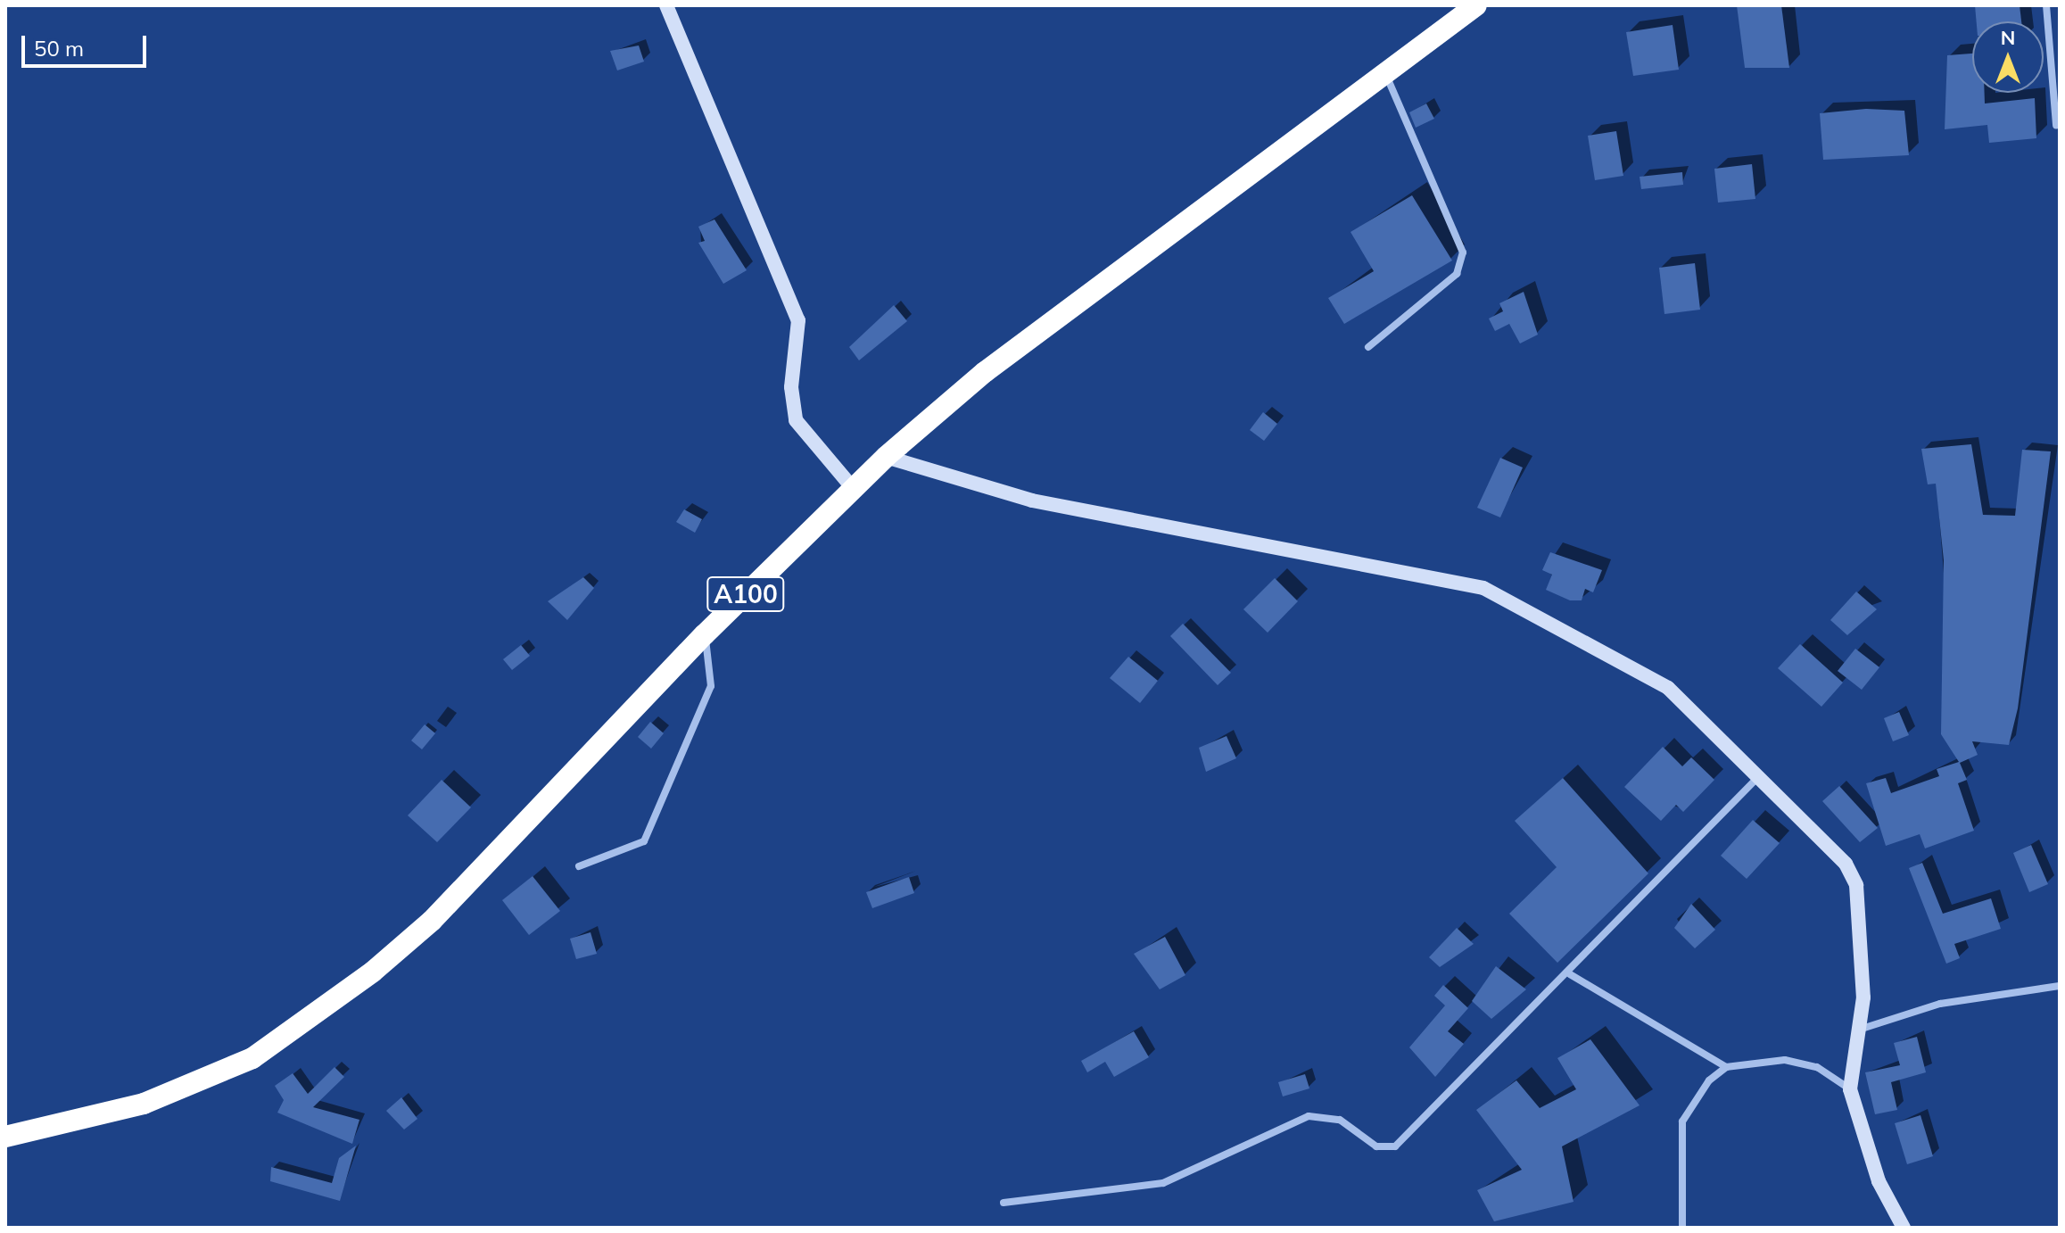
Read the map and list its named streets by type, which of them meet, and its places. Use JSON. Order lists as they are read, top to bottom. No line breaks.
{"streets":{"highway":["A100"]},"scale_bar":"50 m","north":"top"}
